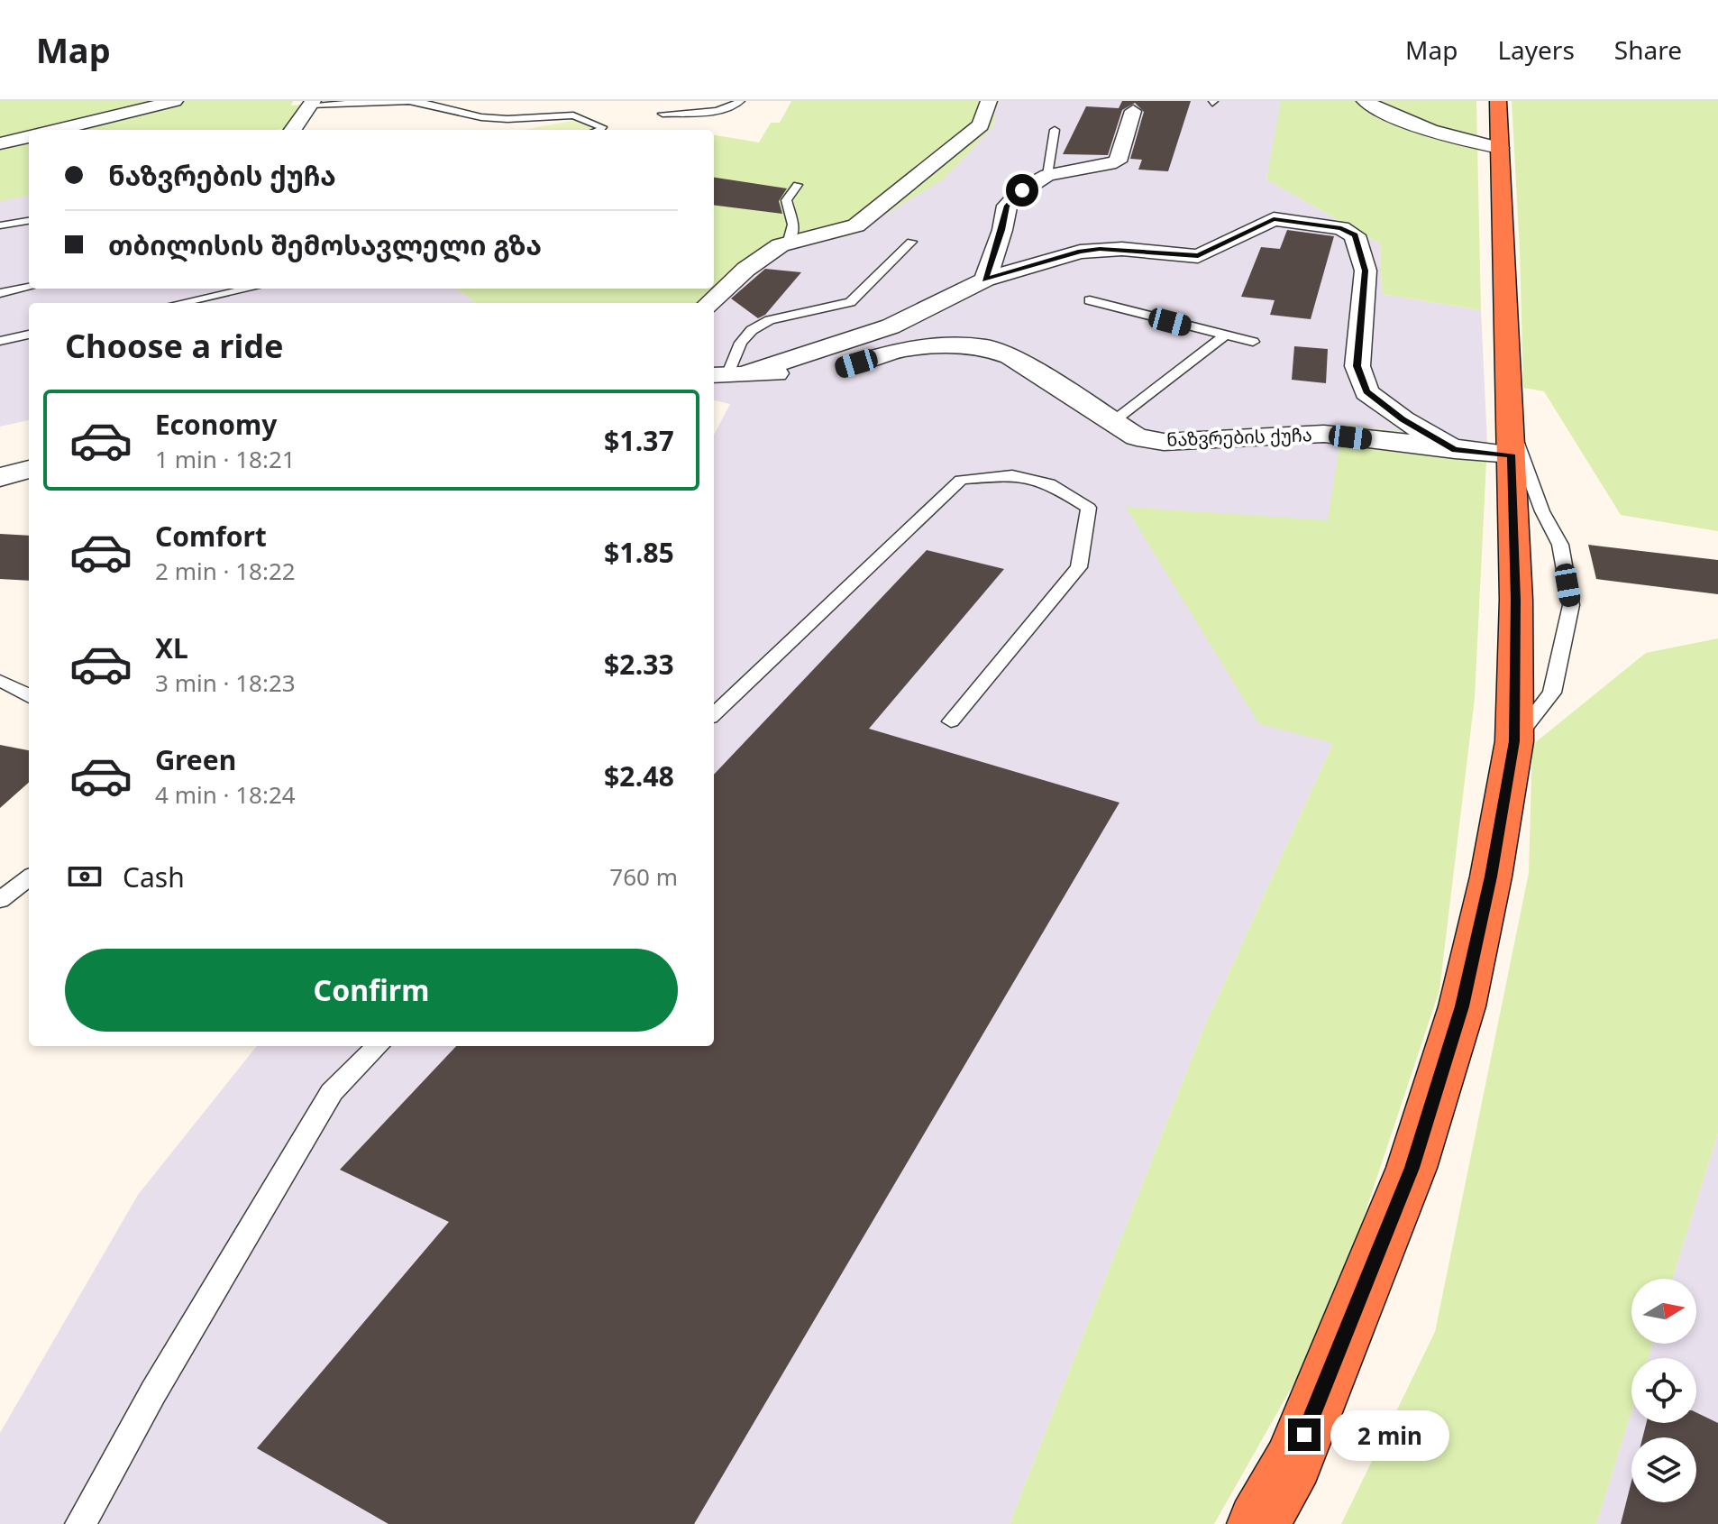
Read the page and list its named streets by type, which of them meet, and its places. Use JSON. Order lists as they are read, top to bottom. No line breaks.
{"streets":{"street":["ნაზვრების ქუჩა"]},"north":"right","page":{"header":"Map","nav":["Map","Layers","Share"],"banner":["ნაზვრების ქუჩა","თბილისის შემოსავლელი გზა"],"heading":"Choose a ride","list":[{"name":"Economy","note":"1 min · 18:21","value":"$1.37"},{"name":"Comfort","note":"2 min · 18:22","value":"$1.85"},{"name":"XL","note":"3 min · 18:23","value":"$2.33"},{"name":"Green","note":"4 min · 18:24","value":"$2.48"}],"pay":["Cash","760 m"],"buttons":"Confirm","bubble":"2 min"}}
